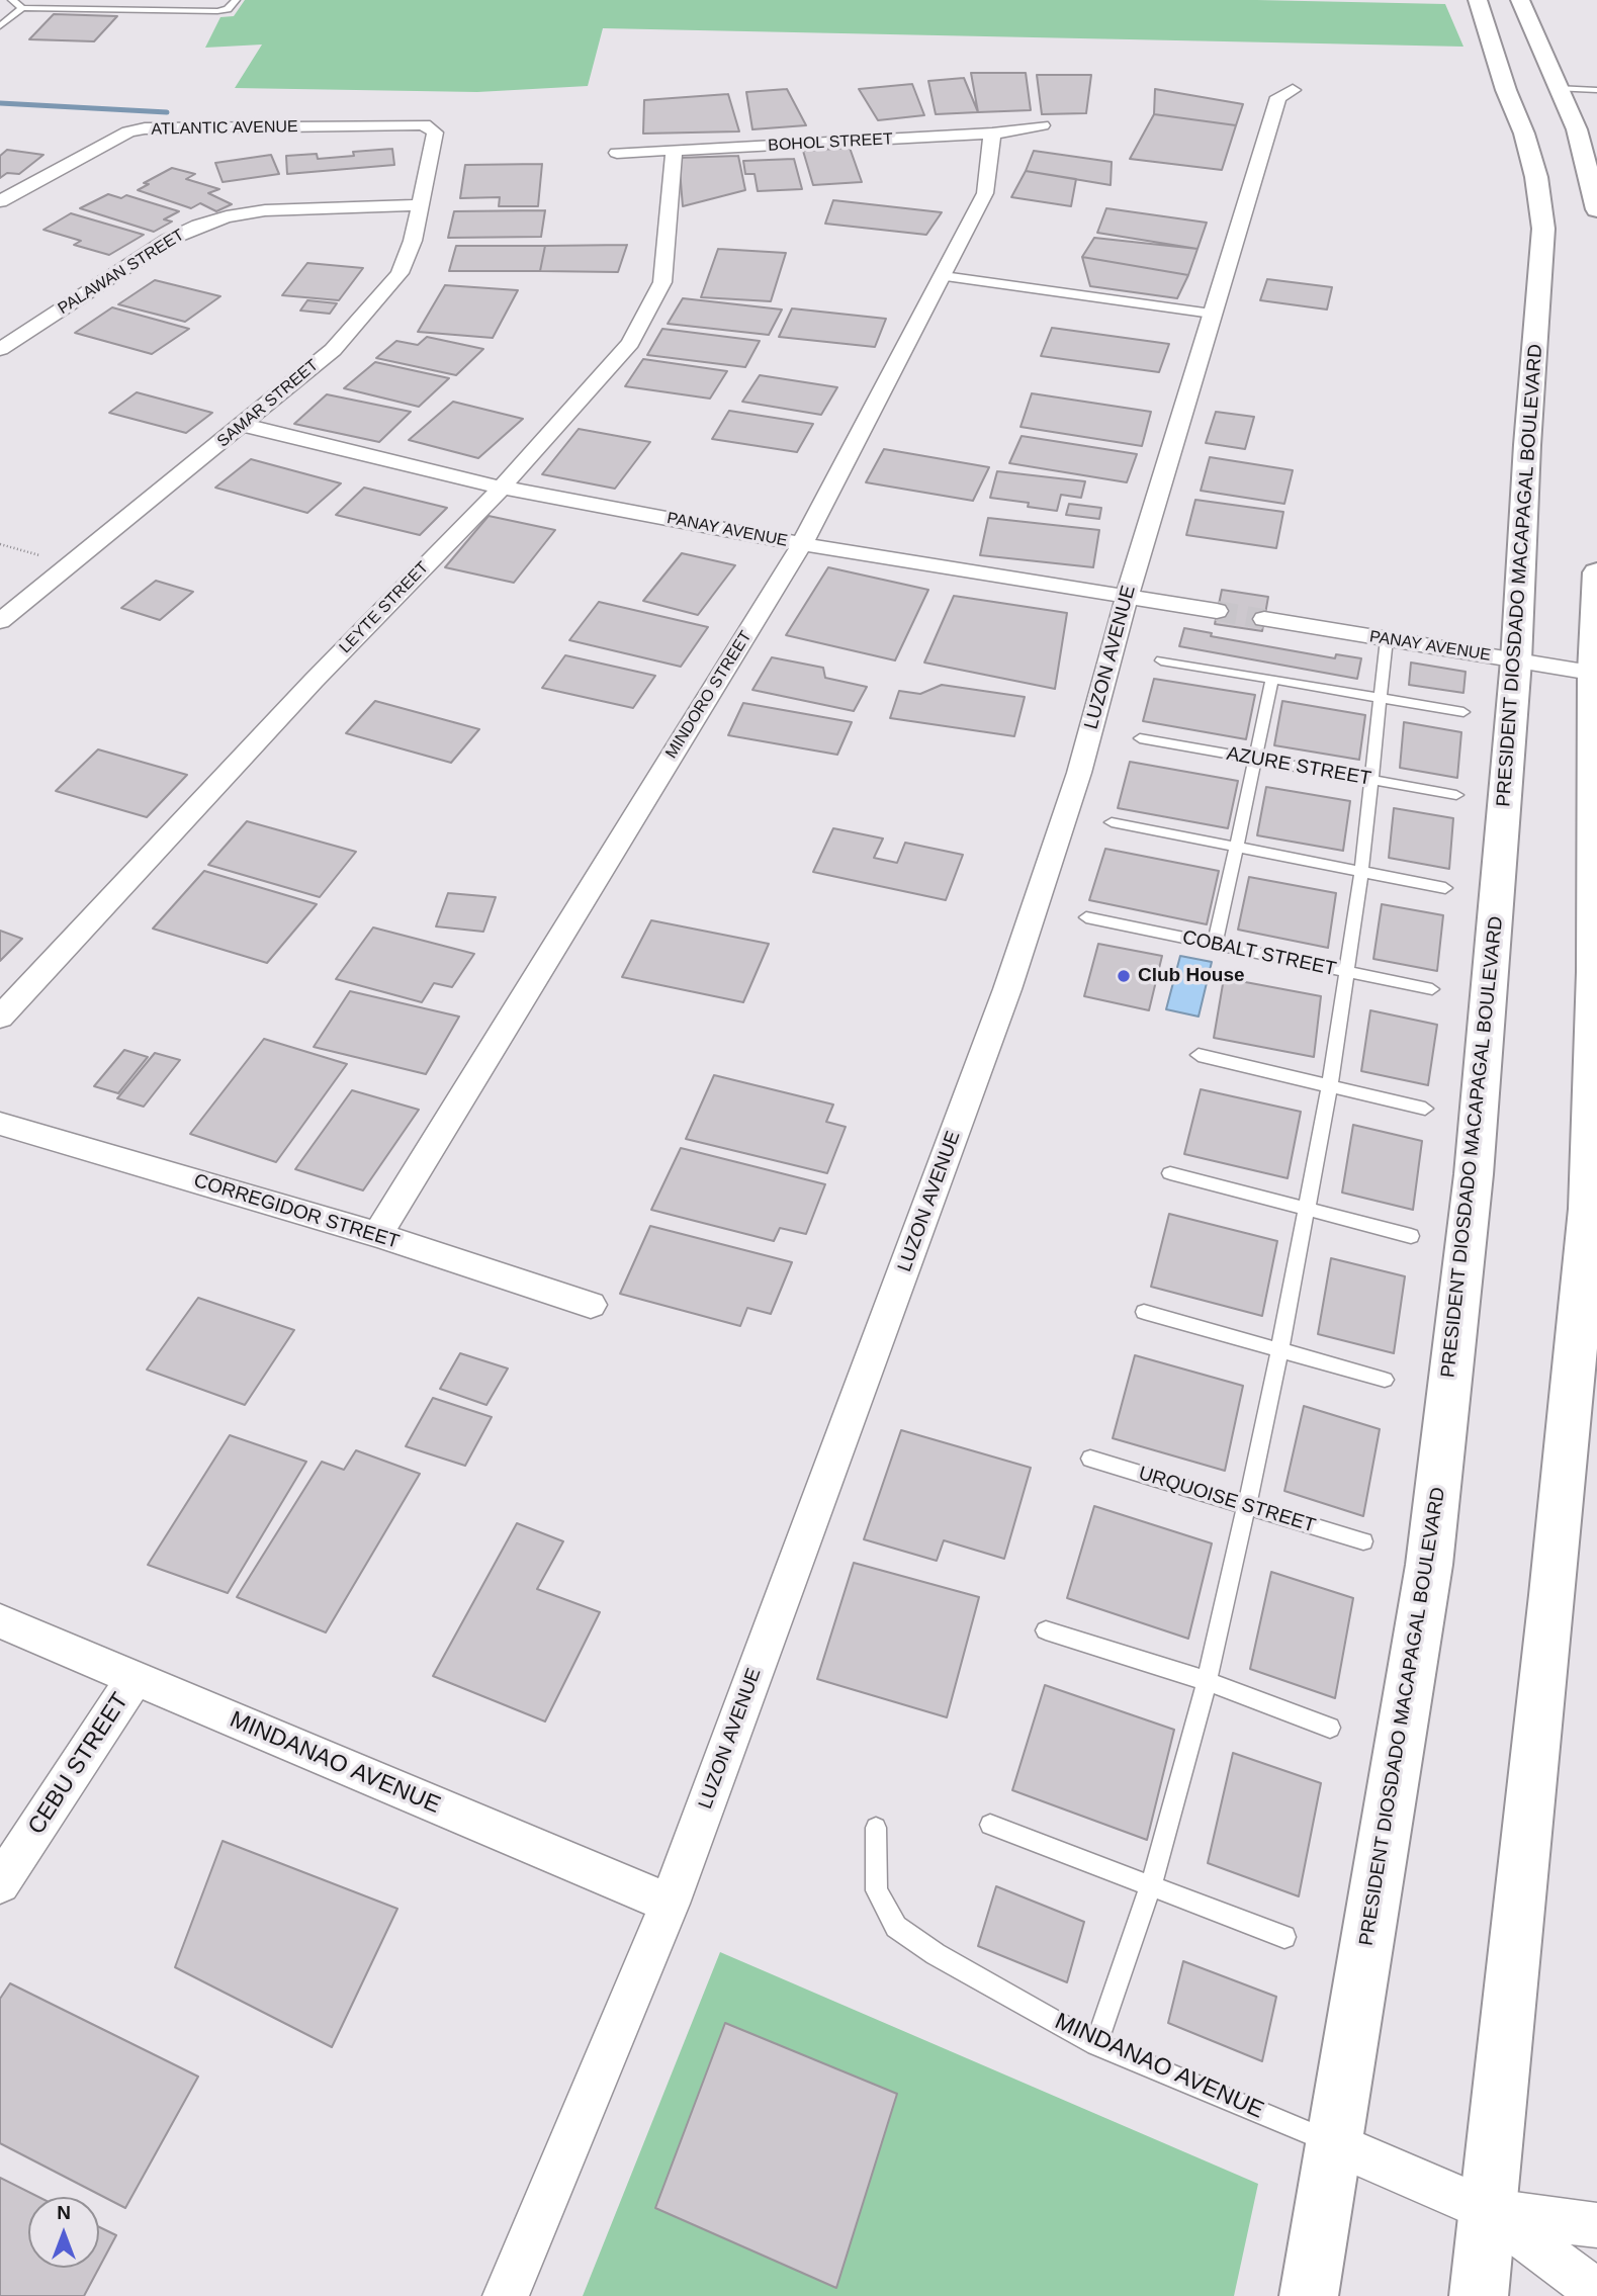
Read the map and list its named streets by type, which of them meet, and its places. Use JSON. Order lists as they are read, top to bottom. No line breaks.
{"streets":{"main road":["PRESIDENT DIOSDADO MACAPAGAL BOULEVARD"],"street":["ATLANTIC AVENUE","BOHOL STREET","PALAWAN STREET","SAMAR STREET","PANAY AVENUE","LEYTE STREET","LUZON AVENUE","MINDORO STREET","CORREGIDOR STREET","MINDANAO AVENUE","CEBU STREET"],"lane":["AZURE STREET","COBALT STREET","URQUOISE STREET"]},"crossings":[["ATLANTIC AVENUE","SAMAR STREET"],["BOHOL STREET","LEYTE STREET"],["BOHOL STREET","MINDORO STREET"],["PALAWAN STREET","SAMAR STREET"],["SAMAR STREET","PANAY AVENUE"],["PANAY AVENUE","PRESIDENT DIOSDADO MACAPAGAL BOULEVARD"],["PANAY AVENUE","LEYTE STREET"],["PANAY AVENUE","LUZON AVENUE"],["PANAY AVENUE","MINDORO STREET"],["PRESIDENT DIOSDADO MACAPAGAL BOULEVARD","MINDANAO AVENUE"],["LUZON AVENUE","MINDANAO AVENUE"],["MINDORO STREET","CORREGIDOR STREET"],["MINDANAO AVENUE","CEBU STREET"]],"places":["Club House"],"north":"top"}
